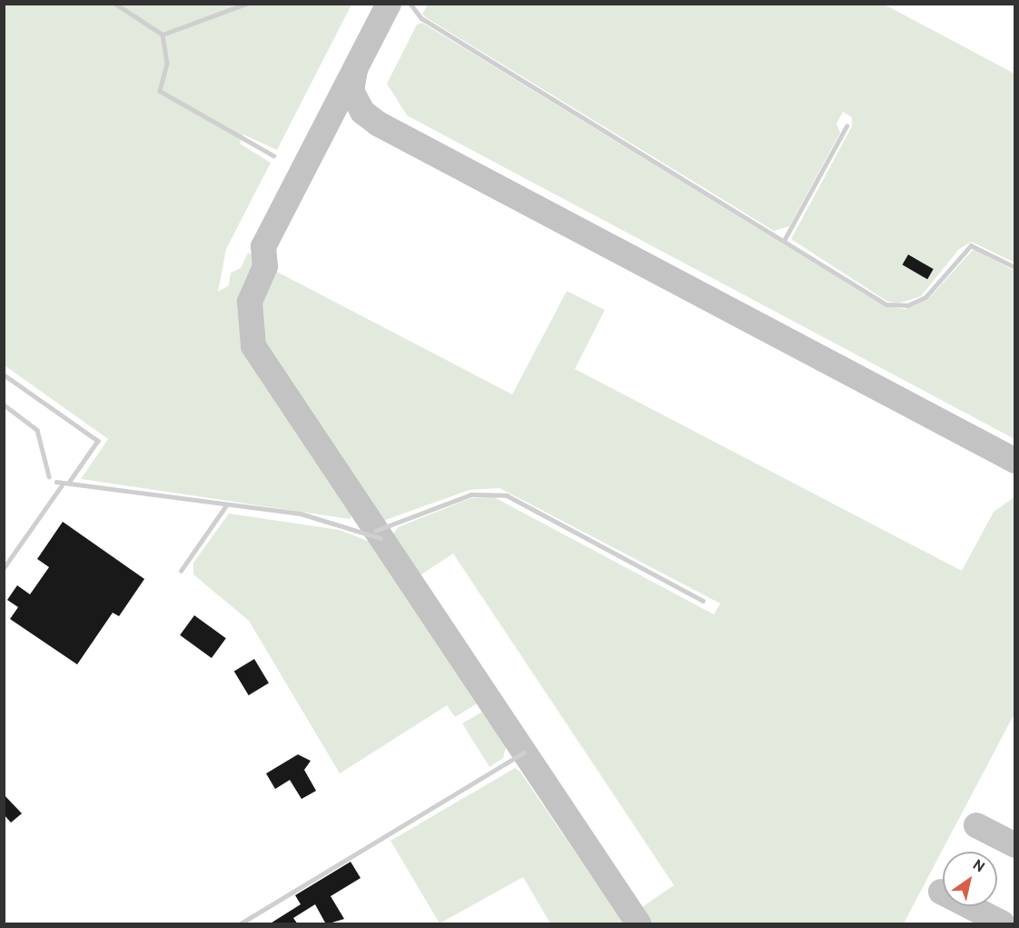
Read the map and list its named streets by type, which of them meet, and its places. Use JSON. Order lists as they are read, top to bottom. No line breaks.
{"north":"top right"}
